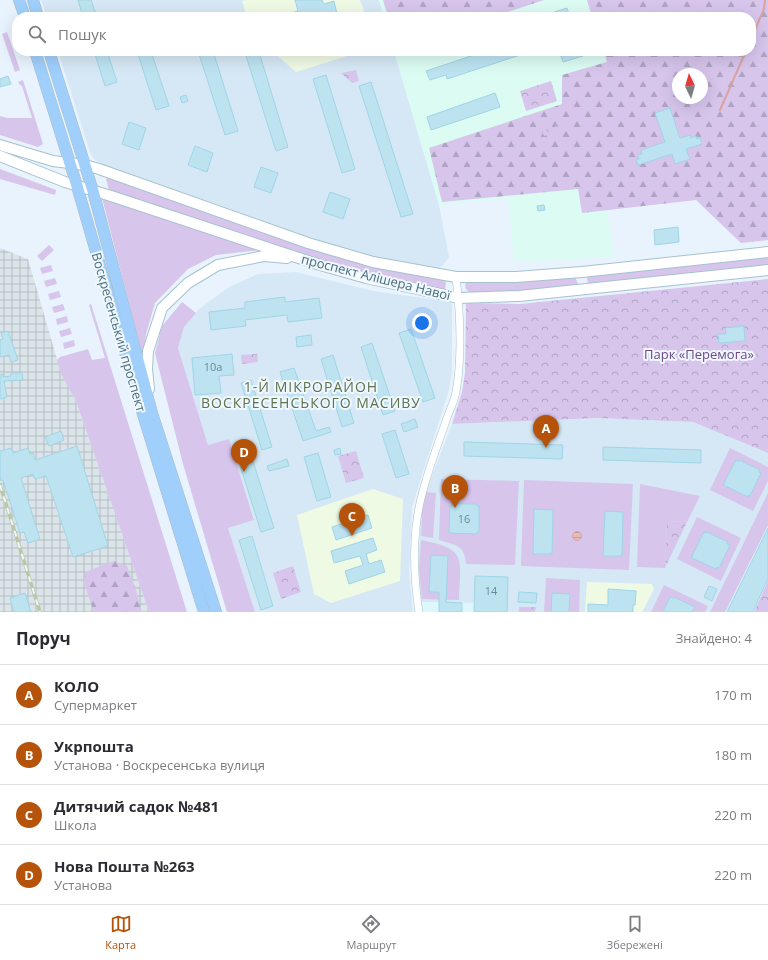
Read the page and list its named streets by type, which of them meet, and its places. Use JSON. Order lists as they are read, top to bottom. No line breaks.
{"streets":{"main road":["Воскресенський проспект"],"street":["проспект Алішера Навої"]},"crossings":[["проспект Алішера Навої","Воскресенський проспект"]],"districts":["1-Й МІКРОРАЙОН ВОСКРЕСЕНСЬКОГО МАСИВУ"],"parks":["Парк «Перемога»"],"house_numbers":["10а","16","14"],"north":"top","page":{"search":"Пошук","pins":["A","D","B","C"],"heading":["Поруч","Знайдено: 4"],"list":[{"mark":"A","name":"КОЛО","note":"Супермаркет","value":"170 m"},{"mark":"B","name":"Укрпошта","note":"Установа · Воскресенська вулиця","value":"180 m"},{"mark":"C","name":"Дитячий садок №481","note":"Школа","value":"220 m"},{"mark":"D","name":"Нова Пошта №263","note":"Установа","value":"220 m"}],"nav":["Карта","Маршрут","Збережені"]}}
